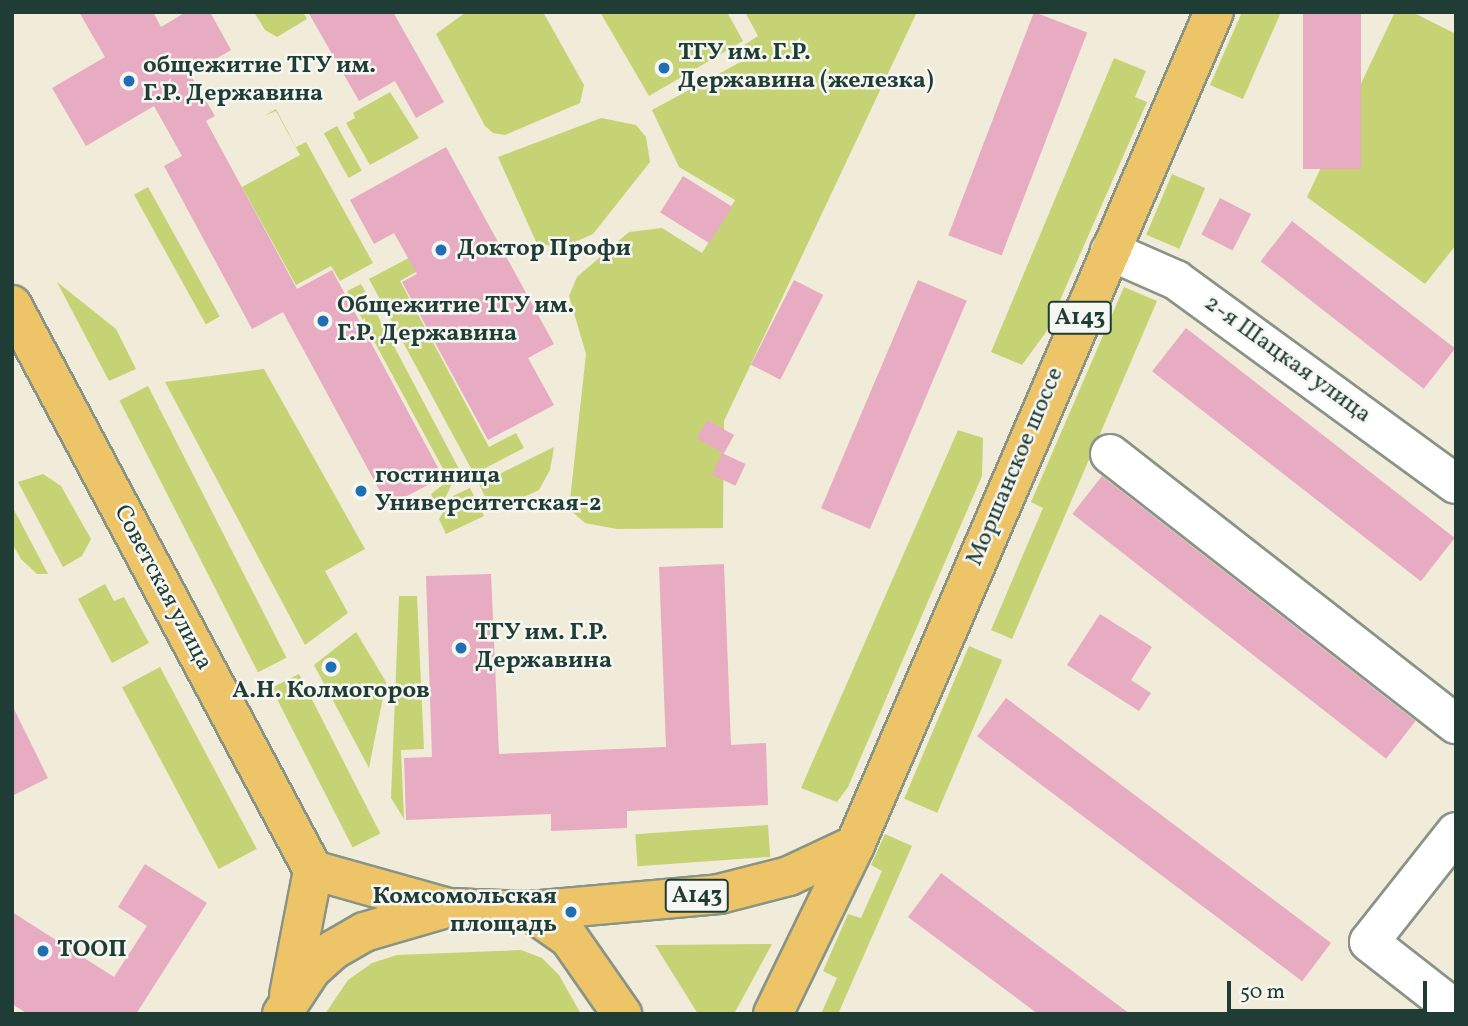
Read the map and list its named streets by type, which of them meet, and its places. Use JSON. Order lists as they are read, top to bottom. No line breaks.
{"streets":{"main road":["А143","Моршанское шоссе","Советская улица"],"street":["2-я Шацкая улица"]},"crossings":[["А143","Моршанское шоссе"],["2-я Шацкая улица","Моршанское шоссе"]],"places":["ТГУ им. Г.Р. Державина (железка)","общежитие ТГУ им. Г.Р. Державина","Доктор Профи","Общежитие ТГУ им. Г.Р. Державина","гостиница Университетская-2","ТГУ им. Г.Р. Державина","А.Н. Колмогоров","Комсомольская площадь","ТООП"],"scale_bar":"50 m"}
